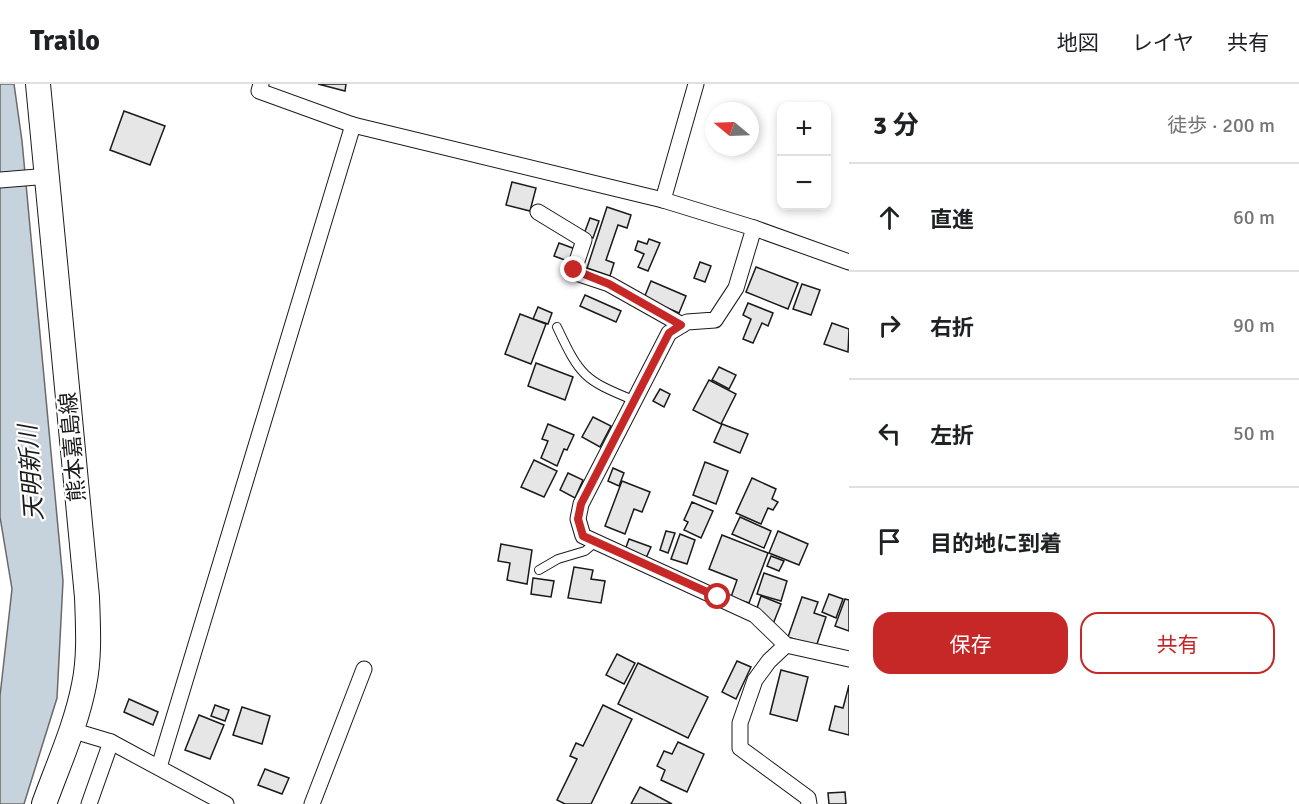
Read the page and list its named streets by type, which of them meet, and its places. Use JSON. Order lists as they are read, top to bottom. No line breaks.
{"streets":{"main road":["熊本嘉島線"]},"water":["天明新川"],"north":"left","page":{"header":"Trailo","nav":["地図","レイヤ","共有"],"heading":["3 分","徒歩 · 200 m"],"map_buttons":["+","−"],"list":[["直進","60 m"],["右折","90 m"],["左折","50 m"],"目的地に到着"],"buttons":["保存","共有"]}}
